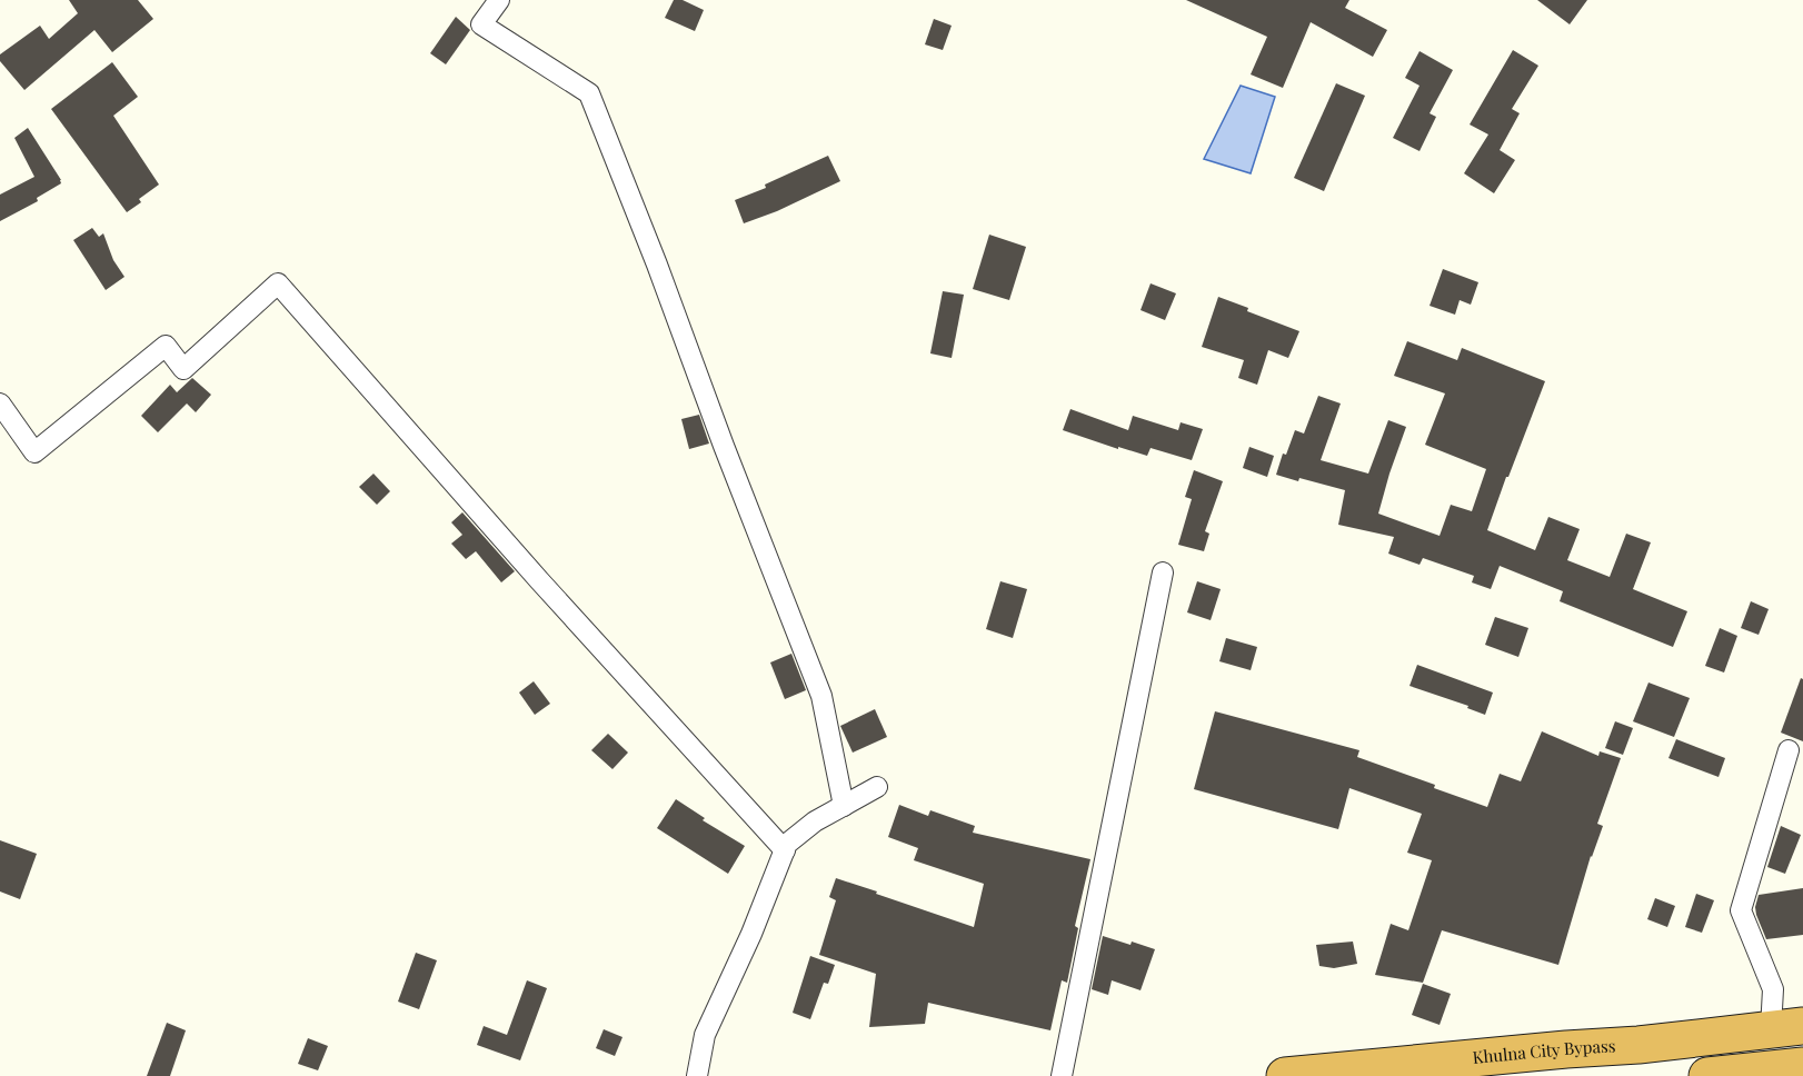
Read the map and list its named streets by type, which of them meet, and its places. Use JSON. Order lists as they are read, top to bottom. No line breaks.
{"streets":{"highway":["Khulna City Bypass"]}}
